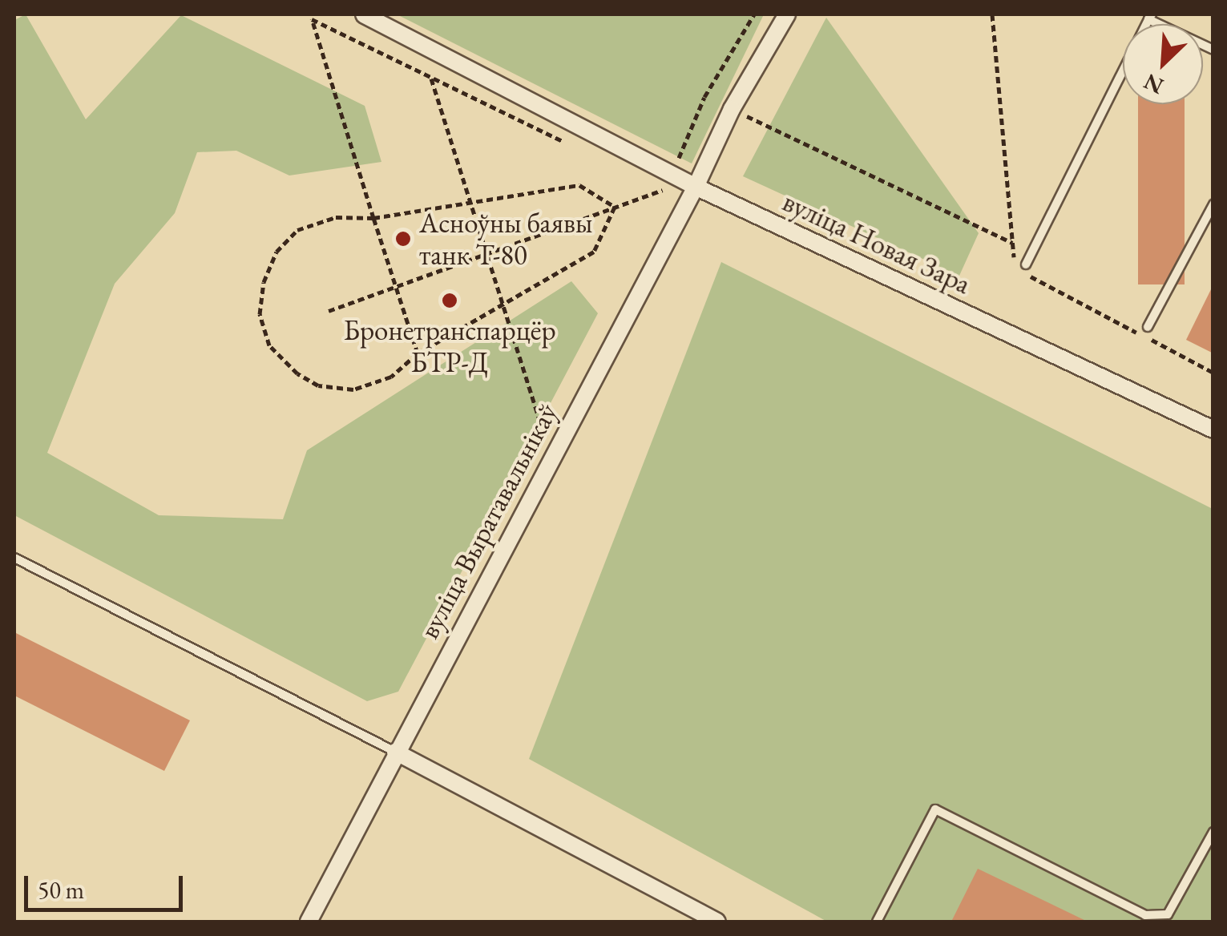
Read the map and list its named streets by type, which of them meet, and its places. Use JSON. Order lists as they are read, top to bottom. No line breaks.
{"streets":{"street":["вуліца Новая Зара","вуліца Выратавальнікаў"]},"crossings":[["вуліца Новая Зара","вуліца Выратавальнікаў"]],"places":["Асноўны баявы танк Т-80","Бронетранспарцёр БТР-Д"],"scale_bar":"50 m","north":"bottom left"}
